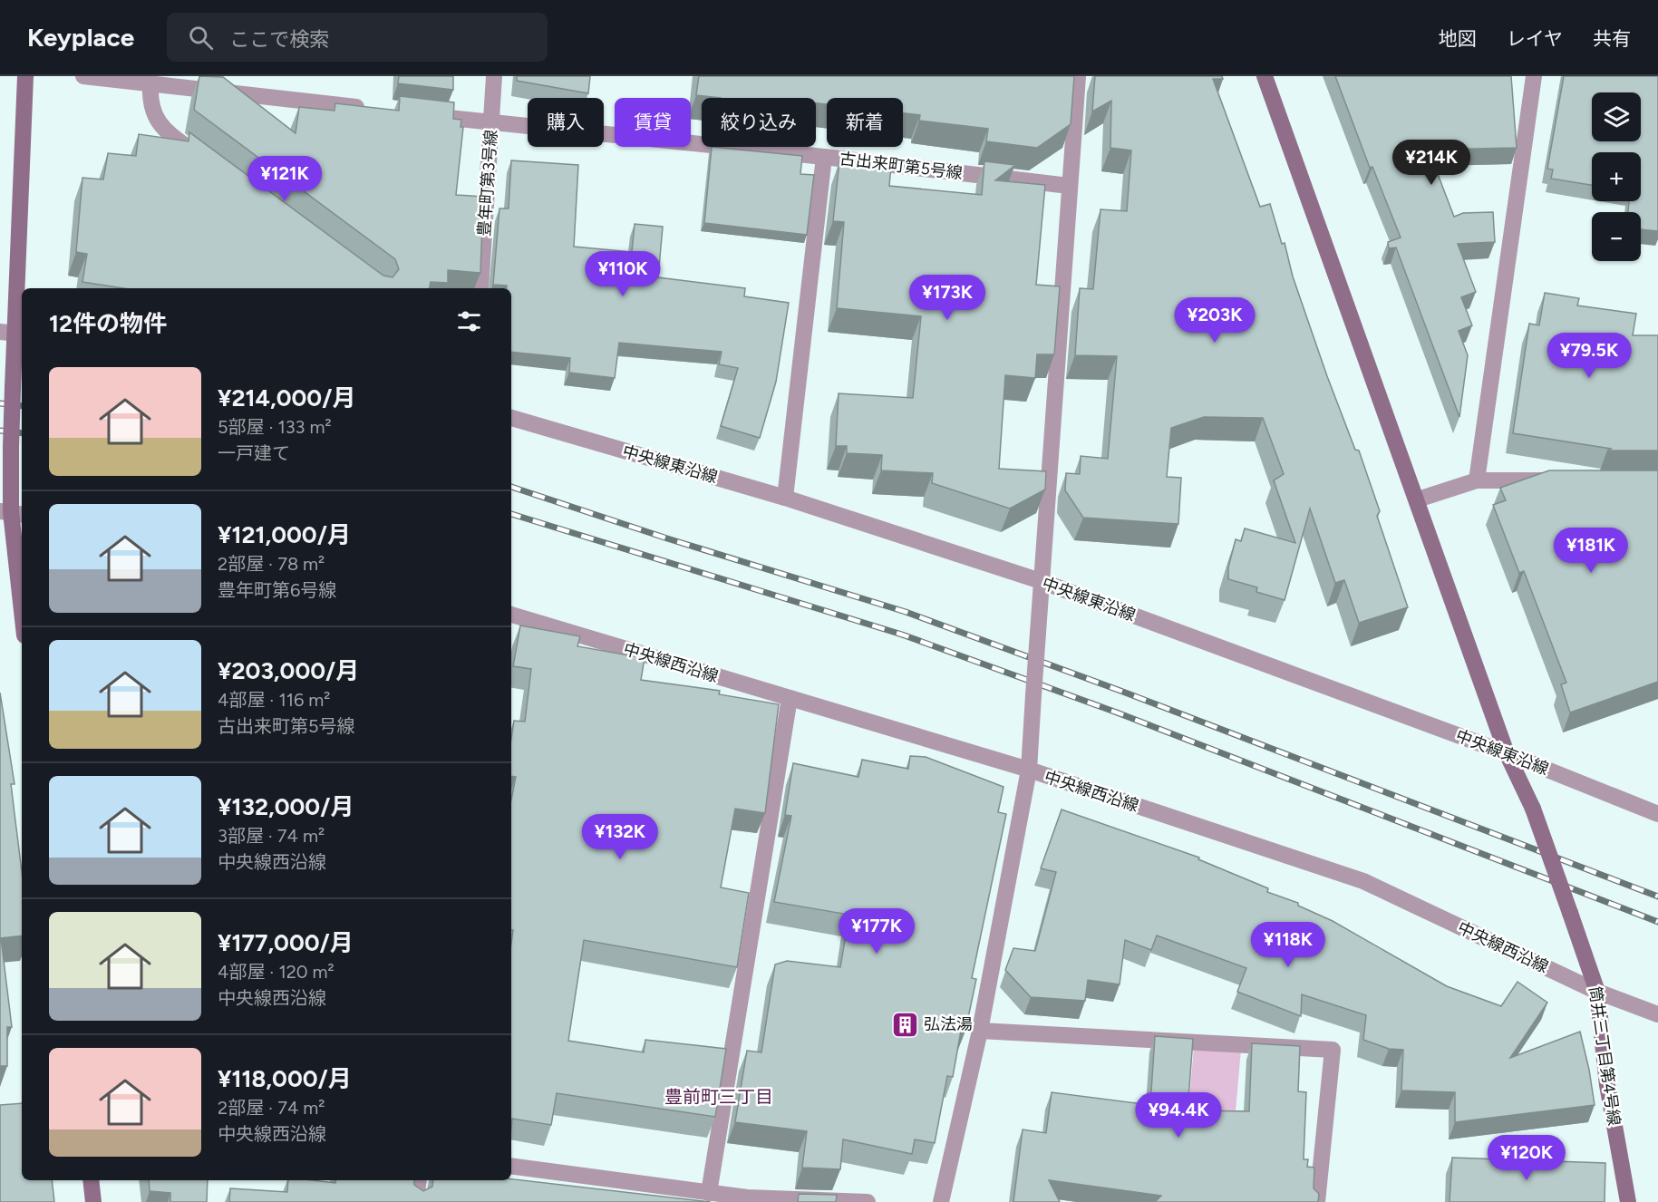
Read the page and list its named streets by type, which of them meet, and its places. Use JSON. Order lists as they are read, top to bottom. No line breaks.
{"streets":{"street":["古出来町第5号線","豊年町第3号線","中央線東沿線","中央線西沿線","筒井三丁目第4号線"]},"crossings":[["古出来町第5号線","豊年町第3号線"],["中央線東沿線","筒井三丁目第4号線"],["中央線西沿線","筒井三丁目第4号線"]],"districts":["豊前町三丁目"],"places":{"building":["弘法湯"]},"page":{"header":"Keyplace","search":"ここで検索","nav":["地図","レイヤ","共有"],"map_buttons":["+","−"],"chip":["購入","賃貸","絞り込み","新着"],"price":["¥214K","¥121K","¥110K","¥173K","¥203K","¥79.5K","¥181K","¥132K","¥177K","¥118K","¥94.4K","¥120K"],"heading":"12件の物件","list":[{"name":"¥214,000/月","note":"5部屋 · 133 m² · 一戸建て"},{"name":"¥121,000/月","note":"2部屋 · 78 m² · 豊年町第6号線"},{"name":"¥203,000/月","note":"4部屋 · 116 m² · 古出来町第5号線"},{"name":"¥132,000/月","note":"3部屋 · 74 m² · 中央線西沿線"},{"name":"¥177,000/月","note":"4部屋 · 120 m² · 中央線西沿線"},{"name":"¥118,000/月","note":"2部屋 · 74 m² · 中央線西沿線"}]}}
